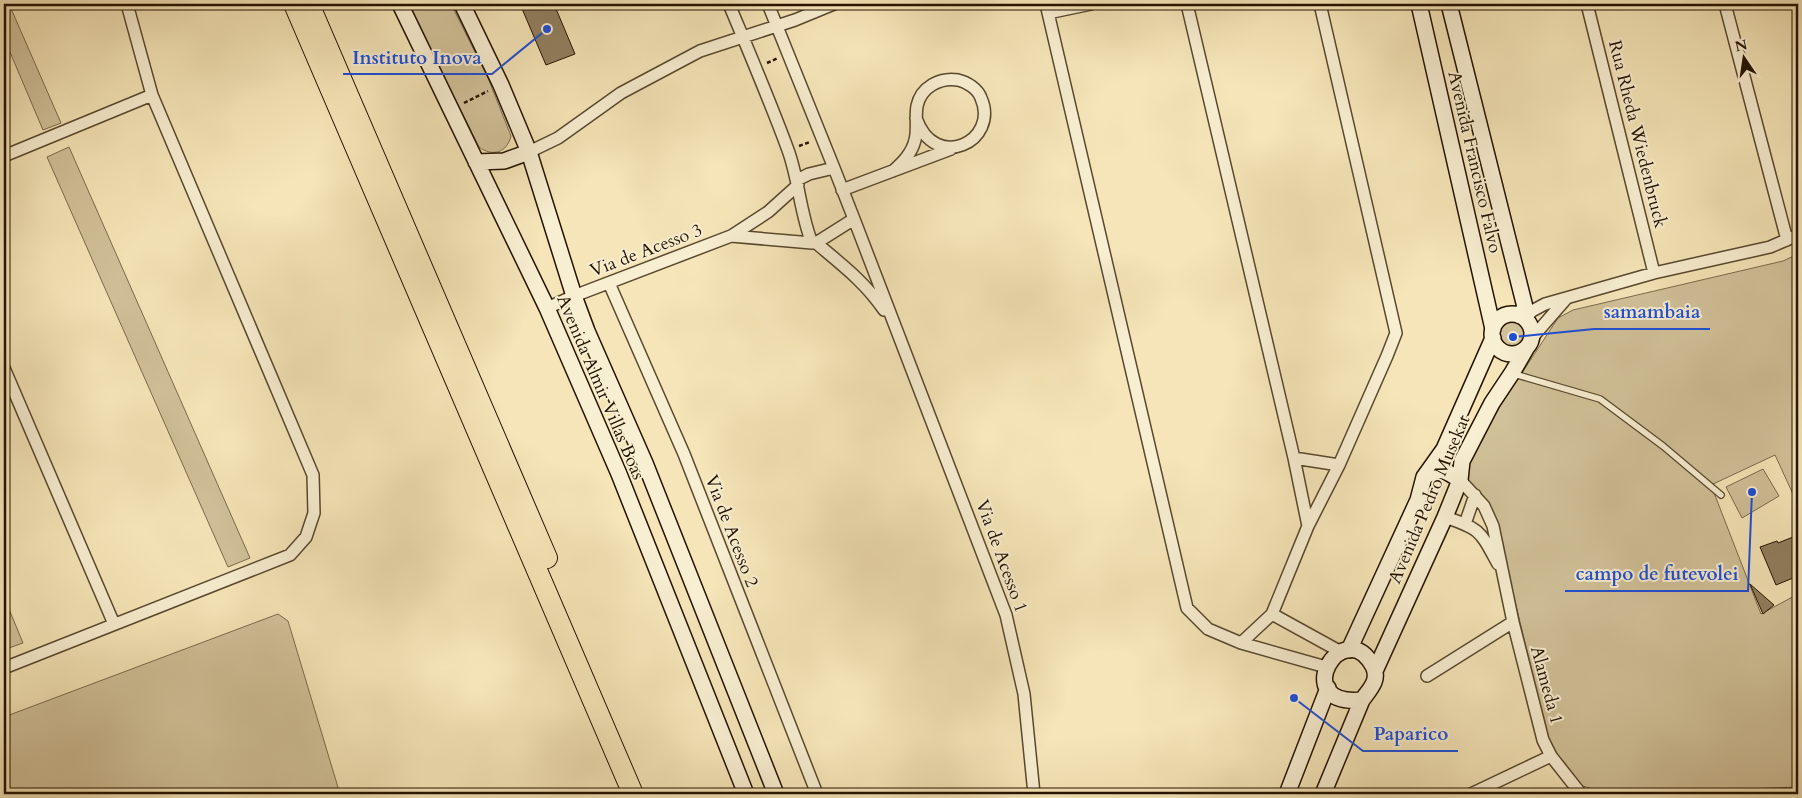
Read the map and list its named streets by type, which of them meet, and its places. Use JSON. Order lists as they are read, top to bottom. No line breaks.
{"streets":{"street":["Rua Rheda Wiedenbruck","Avenida Francisco Falvo","Via de Acesso 3","Avenida Almir Villas Boas","Avenida Pedro Musekat","Via de Acesso 2","Via de Acesso 1","Alameda 1"]},"crossings":[["Avenida Francisco Falvo","Avenida Pedro Musekat"],["Via de Acesso 3","Avenida Almir Villas Boas"],["Via de Acesso 3","Via de Acesso 2"],["Avenida Pedro Musekat","Alameda 1"]],"places":["Instituto Inova","samambaia","campo de futevolei","Paparico"],"north":"top"}
